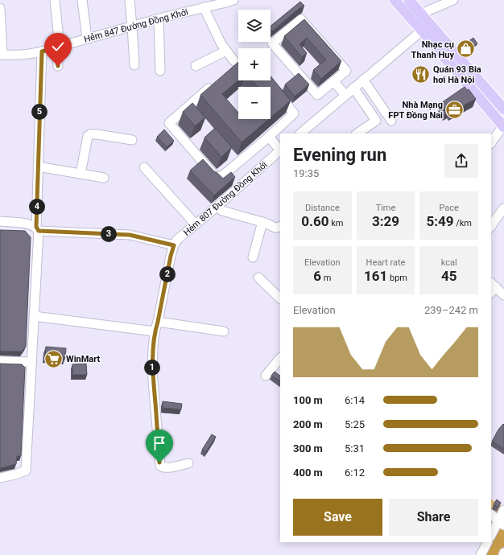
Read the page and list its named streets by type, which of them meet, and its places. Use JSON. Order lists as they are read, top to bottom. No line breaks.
{"streets":{"street":["Hẻm 847 Đường Đồng Khởi","Hẻm 807 Đường Đồng Khởi"]},"places":{"shop":["Nhạc cụ Thanh Huy"],"restaurant":["Quán 93 Bia hơi Hà Nội"],"office":["Nhà Mạng FPT Đồng Nai"],"supermarket":["WinMart"]},"page":{"map_buttons":["+","−"],"pins":["5","4","3","2","1"],"heading":["Evening run","19:35"],"stats":[["Distance","0.60 km"],["Time","3:29"],["Pace","5:49 /km"],["Elevation","6 m"],["Heart rate","161 bpm"],["kcal","45"]],"chart":["Elevation","239–242 m"],"list":[{"name":"100 m","note":"6:14"},{"name":"200 m","note":"5:25"},{"name":"300 m","note":"5:31"},{"name":"400 m","note":"6:12"}],"buttons":["Save","Share"]}}
